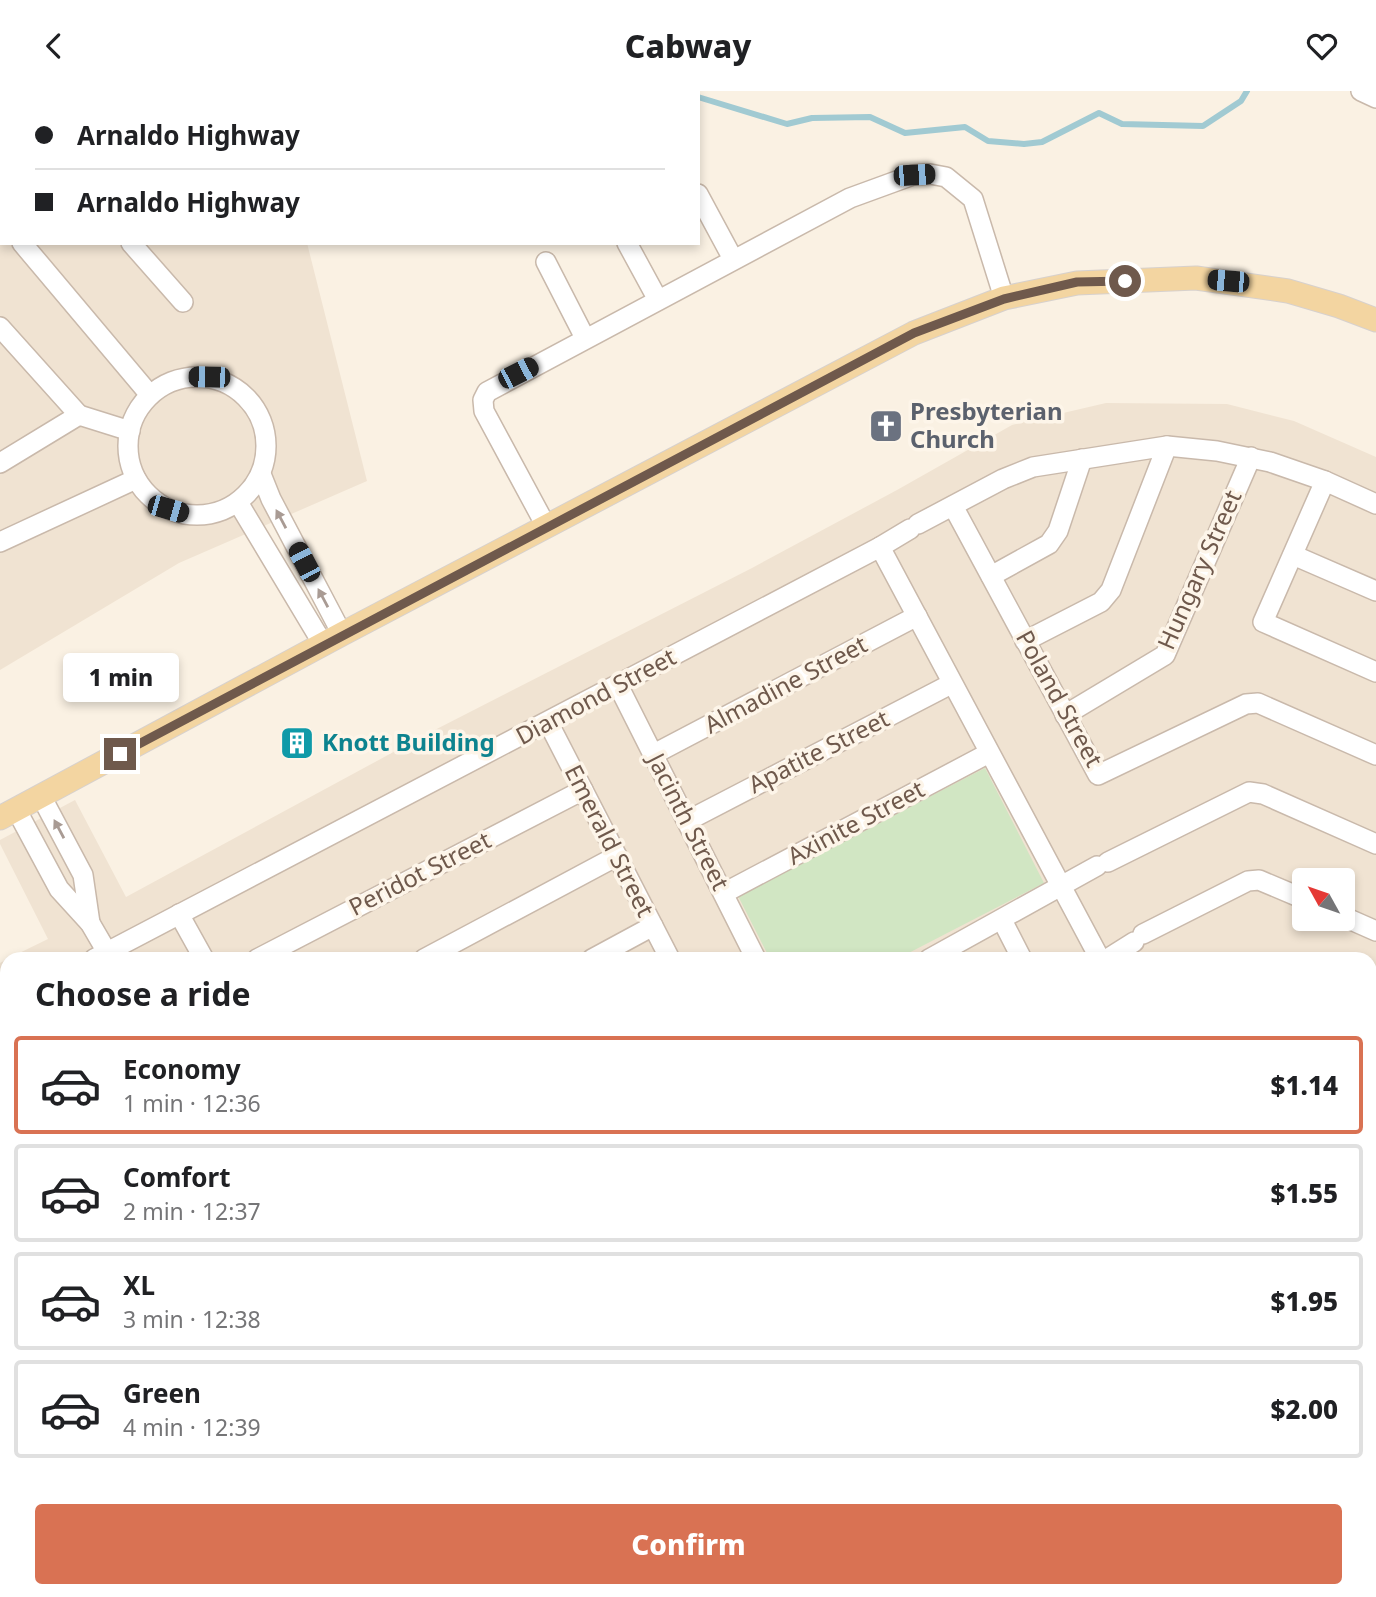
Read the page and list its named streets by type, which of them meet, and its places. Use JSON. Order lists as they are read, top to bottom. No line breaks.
{"streets":{"street":["Hungary Street","Almadine Street","Diamond Street","Poland Street","Apatite Street","Jacinth Street","Axinite Street","Emerald Street","Peridot Street"]},"crossings":[["Hungary Street","Diamond Street"],["Hungary Street","Poland Street"],["Almadine Street","Jacinth Street"],["Diamond Street","Poland Street"],["Diamond Street","Jacinth Street"],["Diamond Street","Emerald Street"],["Apatite Street","Jacinth Street"],["Jacinth Street","Axinite Street"],["Emerald Street","Peridot Street"]],"places":{"church":["Presbyterian Church"],"building":["Knott Building"]},"north":"top left","page":{"header":"Cabway","banner":["Arnaldo Highway","Arnaldo Highway"],"bubble":"1 min","heading":"Choose a ride","list":[{"name":"Economy","note":"1 min · 12:36","value":"$1.14"},{"name":"Comfort","note":"2 min · 12:37","value":"$1.55"},{"name":"XL","note":"3 min · 12:38","value":"$1.95"},{"name":"Green","note":"4 min · 12:39","value":"$2.00"}],"buttons":"Confirm"}}
